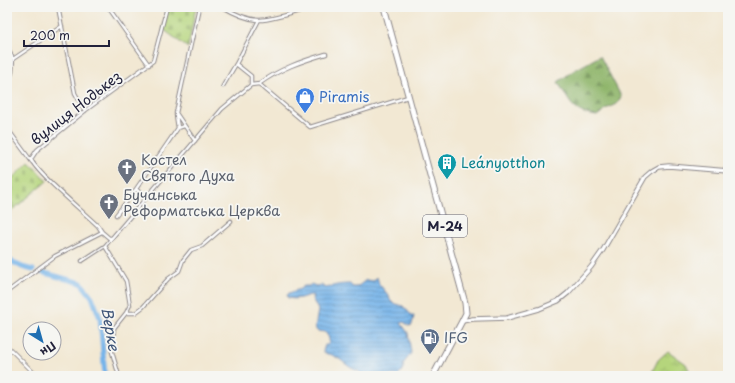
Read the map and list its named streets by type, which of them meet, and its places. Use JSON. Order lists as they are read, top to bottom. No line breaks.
{"streets":{"highway":["М-24"],"street":["вулиця Нодькез"]},"water":["Верке"],"places":{"shop":["Piramis"],"building":["Leányotthon"],"church":["Костел Святого Духа","Бучанська Реформатська Церква"],"fuel station":["IFG"]},"scale_bar":"200 m","north":"bottom right"}
